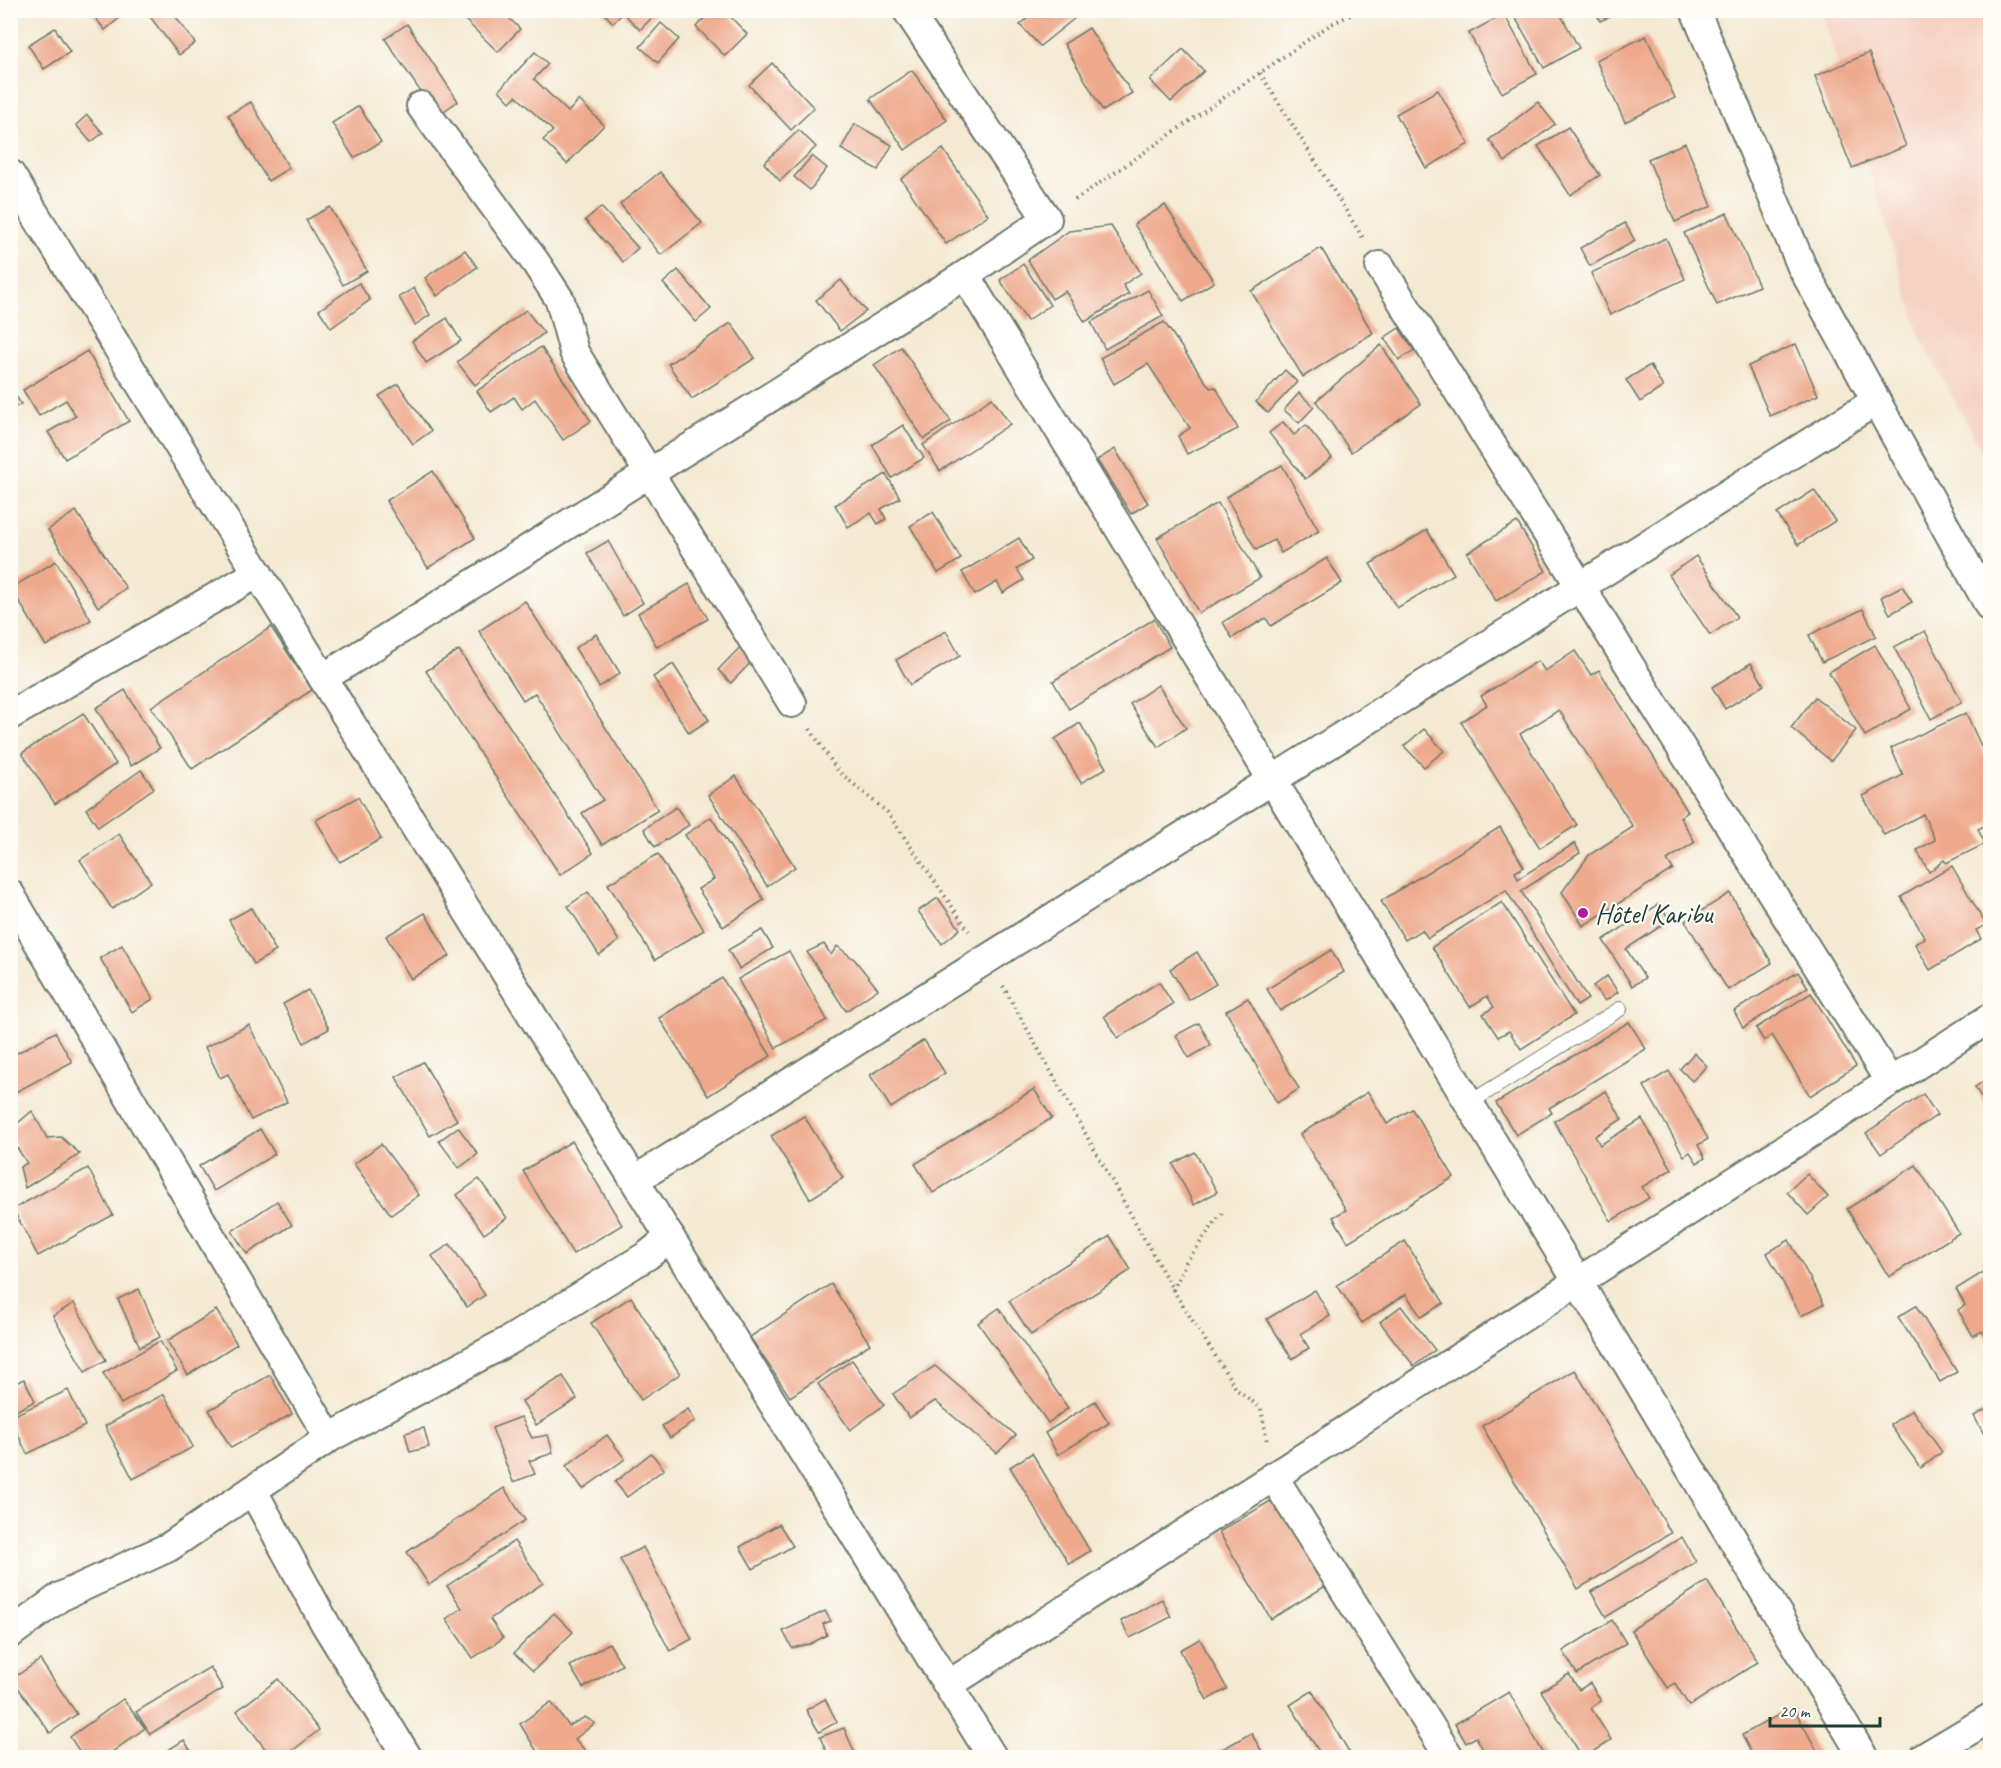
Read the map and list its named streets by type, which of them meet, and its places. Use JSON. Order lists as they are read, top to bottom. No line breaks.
{"places":["Hôtel Karibu"],"scale_bar":"20 m"}
